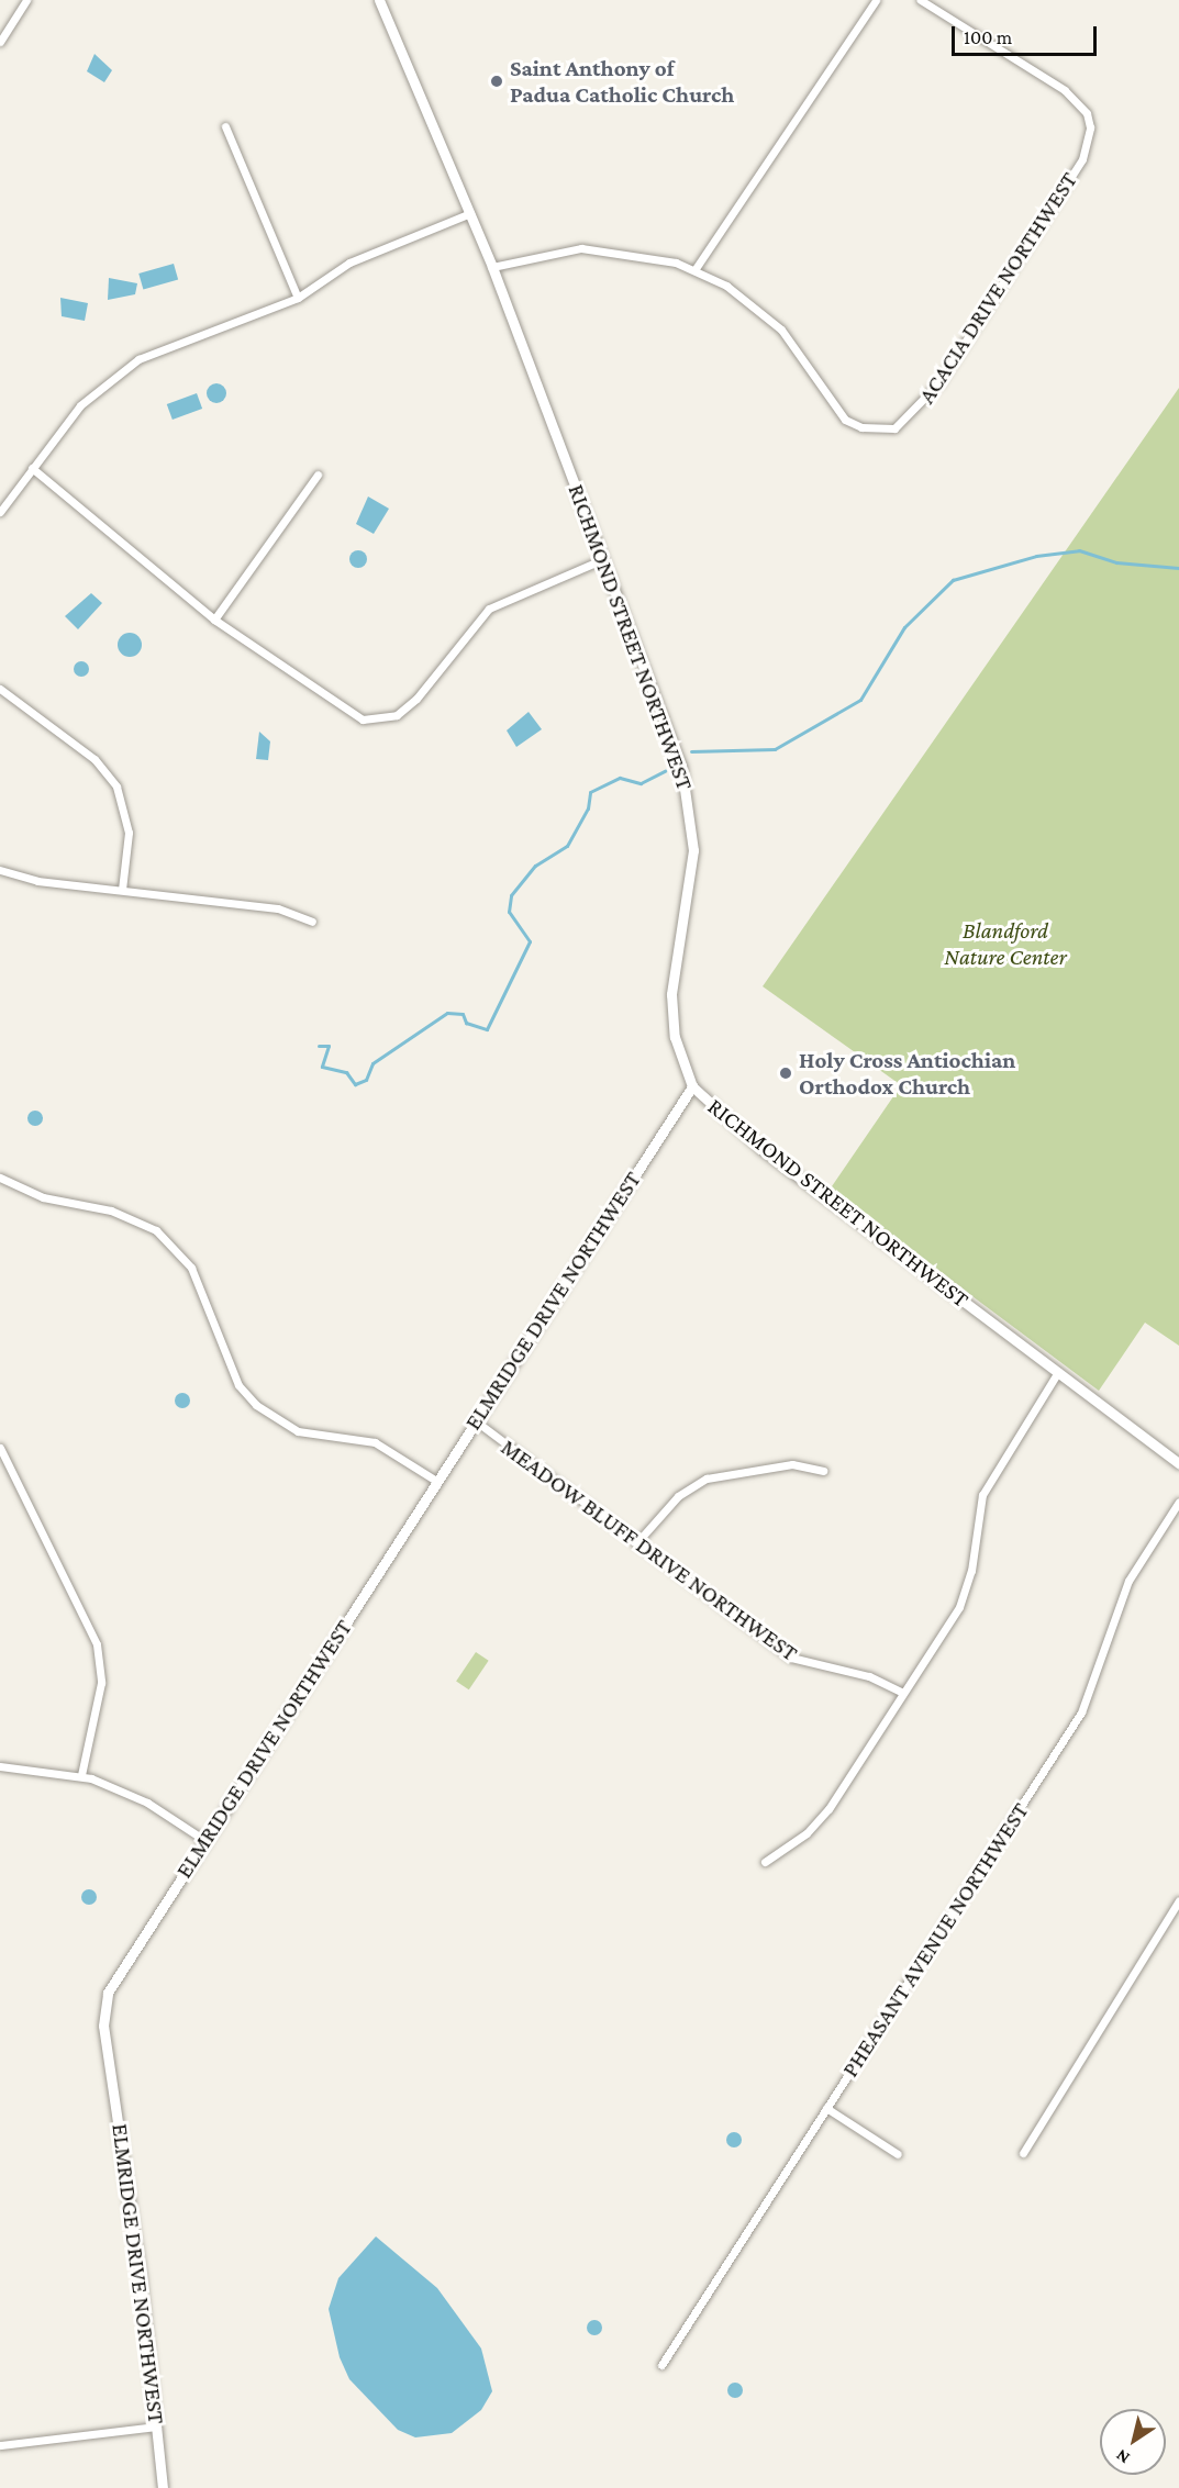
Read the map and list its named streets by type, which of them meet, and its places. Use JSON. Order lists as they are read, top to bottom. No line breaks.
{"streets":{"street":["ACACIA DRIVE NORTHWEST","RICHMOND STREET NORTHWEST","ELMRIDGE DRIVE NORTHWEST","MEADOW BLUFF DRIVE NORTHWEST","PHEASANT AVENUE NORTHWEST"]},"crossings":[["ACACIA DRIVE NORTHWEST","RICHMOND STREET NORTHWEST"],["RICHMOND STREET NORTHWEST","ELMRIDGE DRIVE NORTHWEST"],["ELMRIDGE DRIVE NORTHWEST","MEADOW BLUFF DRIVE NORTHWEST"]],"parks":["Blandford Nature Center"],"places":["Saint Anthony of Padua Catholic Church","Holy Cross Antiochian Orthodox Church"],"scale_bar":"100 m","north":"bottom left"}
